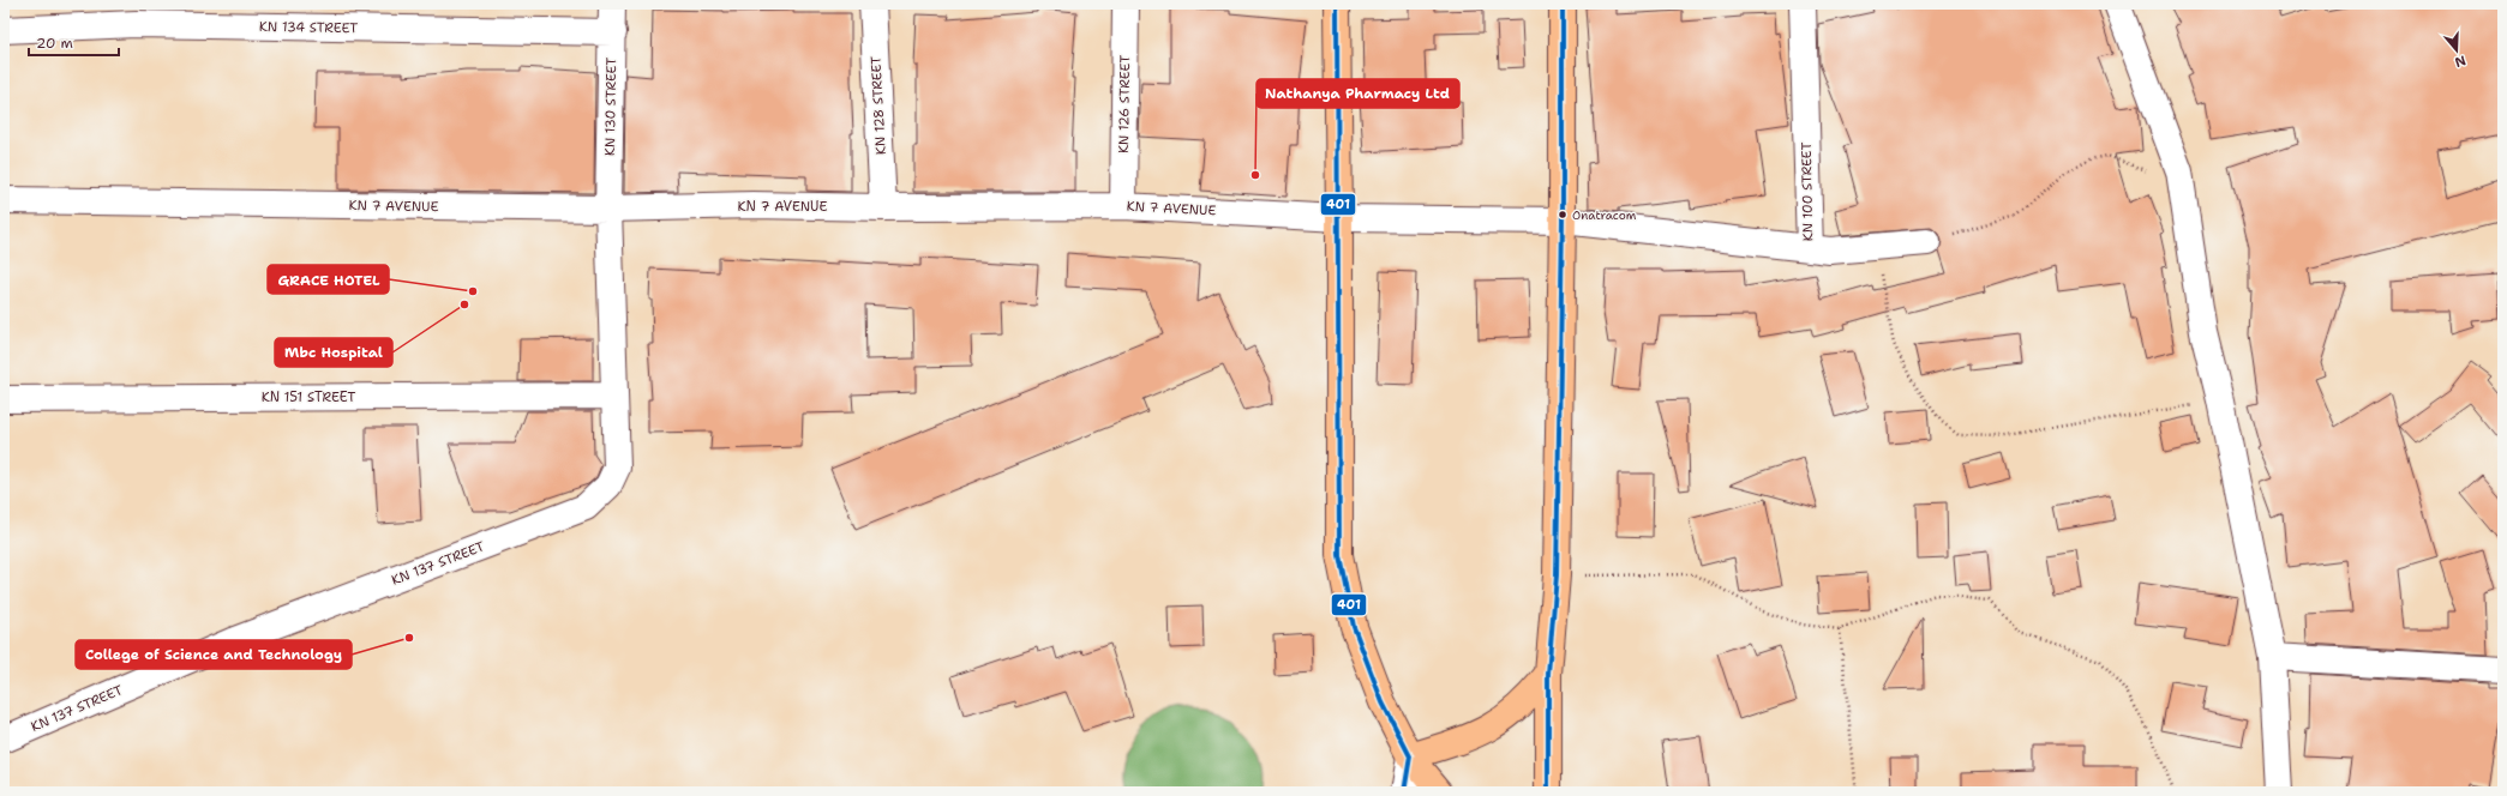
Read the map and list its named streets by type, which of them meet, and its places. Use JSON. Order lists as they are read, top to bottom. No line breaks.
{"streets":{"street":["KN 134 STREET","KN 126 STREET","KN 128 STREET","KN 130 STREET","KN 100 STREET","KN 7 AVENUE","KN 151 STREET","KN 137 STREET"]},"crossings":[["KN 134 STREET","KN 130 STREET"],["KN 126 STREET","KN 7 AVENUE"],["KN 128 STREET","KN 7 AVENUE"],["KN 130 STREET","KN 7 AVENUE"],["KN 130 STREET","KN 137 STREET"],["KN 100 STREET","KN 7 AVENUE"],["KN 7 AVENUE","KN 137 STREET"],["KN 151 STREET","KN 137 STREET"]],"places":["Nathanya Pharmacy Ltd","Onatracom","GRACE HOTEL","Mbc Hospital","College of Science and Technology"],"lines":["transit line 401"],"scale_bar":"20 m","north":"bottom"}
